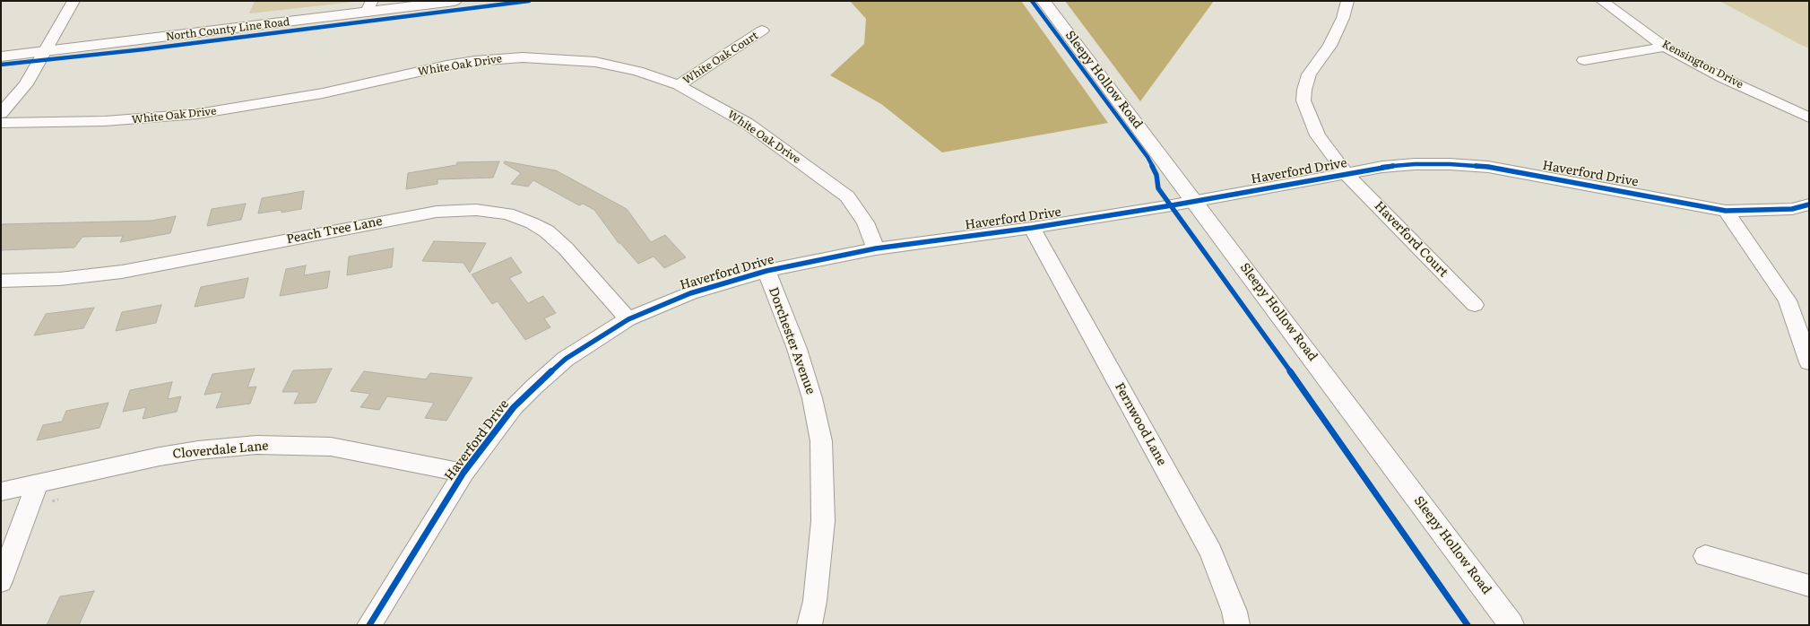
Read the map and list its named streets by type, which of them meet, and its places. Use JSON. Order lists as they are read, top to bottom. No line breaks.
{"streets":{"street":["North County Line Road","White Oak Court","Kensington Drive","White Oak Drive","Sleepy Hollow Road","Haverford Drive","Peach Tree Lane","Haverford Court","Dorchester Avenue","Fernwood Lane","Cloverdale Lane"]},"crossings":[["White Oak Court","White Oak Drive"],["White Oak Drive","Haverford Drive"],["Sleepy Hollow Road","Haverford Drive"],["Haverford Drive","Peach Tree Lane"],["Haverford Drive","Haverford Court"],["Haverford Drive","Dorchester Avenue"],["Haverford Drive","Fernwood Lane"],["Haverford Drive","Cloverdale Lane"]]}
